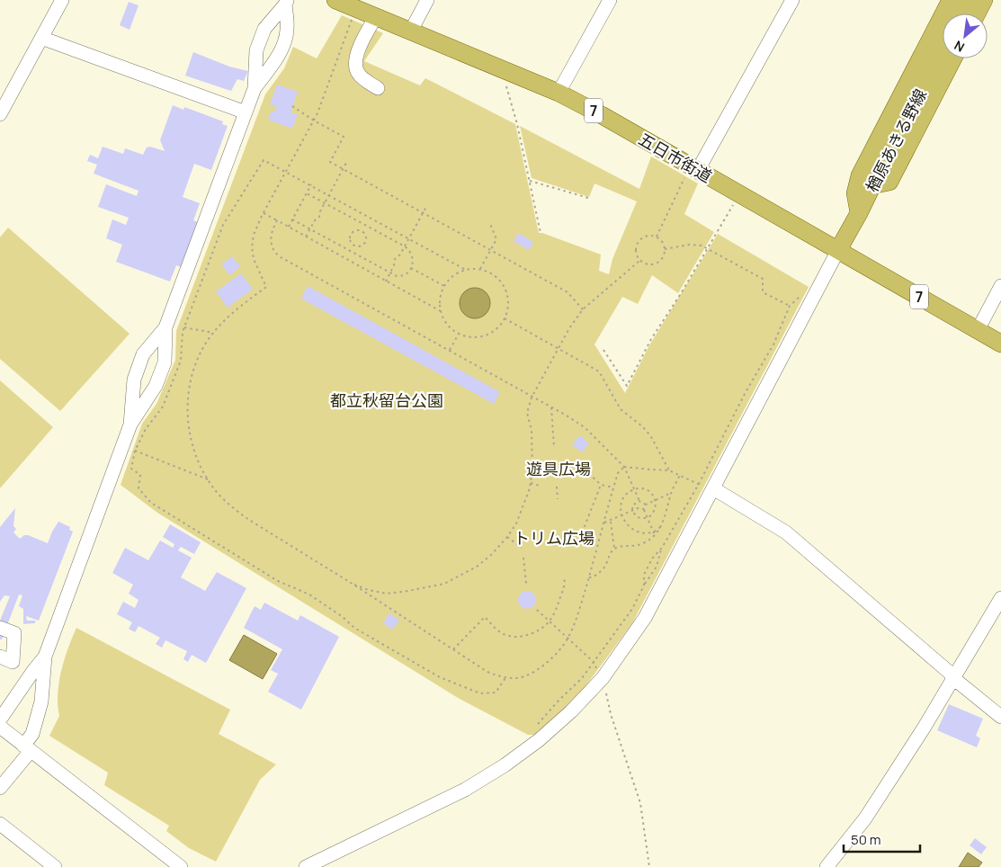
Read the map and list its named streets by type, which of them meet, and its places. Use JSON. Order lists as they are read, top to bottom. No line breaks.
{"streets":{"main road":["7","楢原あきる野線","五日市街道"]},"crossings":[["楢原あきる野線","五日市街道"]],"parks":["都立秋留台公園","遊具広場","トリム広場"],"scale_bar":"50 m","north":"bottom left"}
